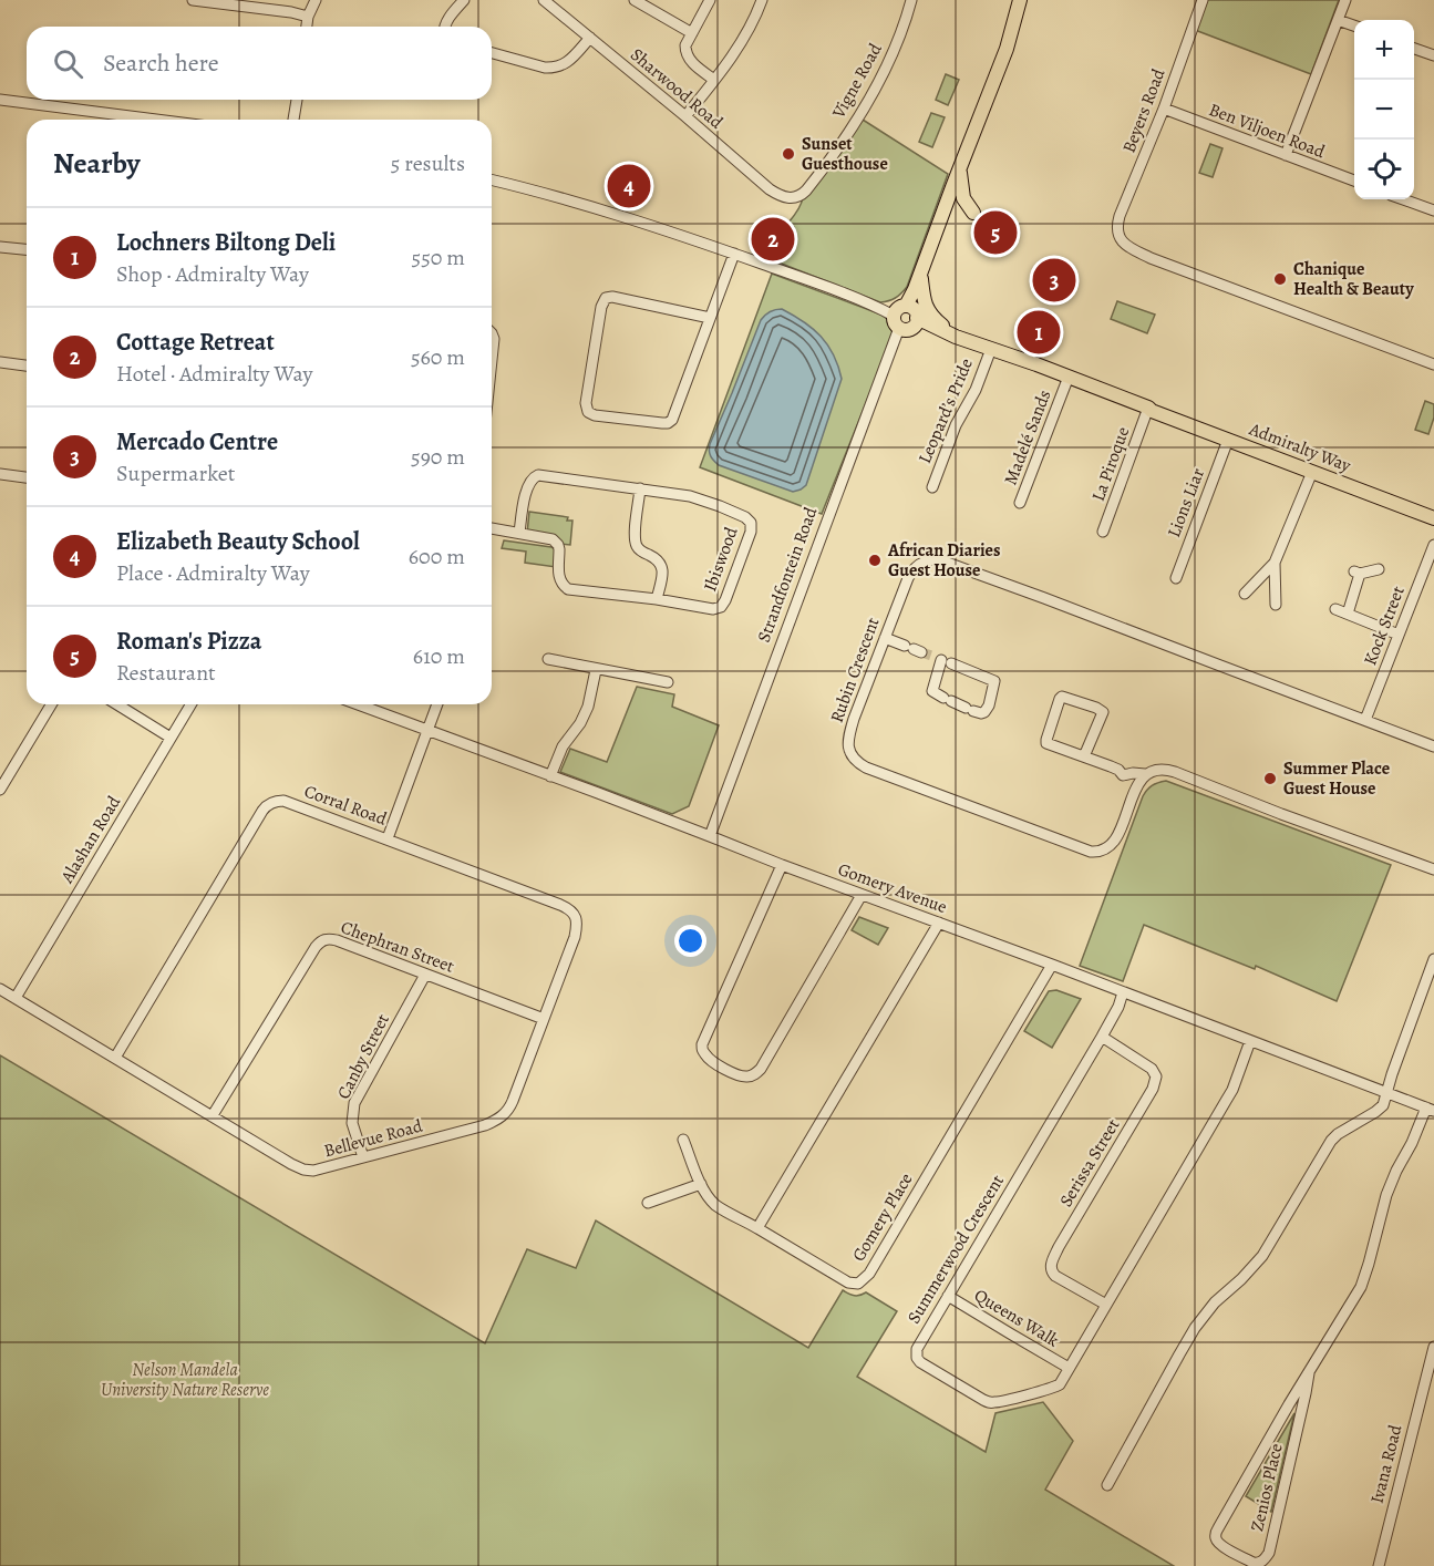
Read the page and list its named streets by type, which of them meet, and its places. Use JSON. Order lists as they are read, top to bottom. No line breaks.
{"streets":{"main road":["Admiralty Way","Strandfontein Road"],"street":["Vigne Road","Sharwood Road","Beyers Road","Ben Viljoen Road","Leopard’s Pride","Madelé Sands","La Piroque","Lions Liar","Ibiswood","Kock Street","Rubin Crescent","Corral Road","Alashan Road","Gomery Avenue","Chephran Street","Canby Street","Bellevue Road","Serissa Street","Gomery Place","Summerwood Crescent","Queens Walk","Ivana Road","Zenios Place"]},"crossings":[["Vigne Road","Sharwood Road"],["Beyers Road","Ben Viljoen Road"],["Leopard’s Pride","Admiralty Way"],["Madelé Sands","Admiralty Way"],["Admiralty Way","La Piroque"],["Admiralty Way","Lions Liar"],["Admiralty Way","Strandfontein Road"],["Strandfontein Road","Gomery Avenue"],["Kock Street","Rubin Crescent"],["Corral Road","Bellevue Road"],["Alashan Road","Bellevue Road"],["Gomery Avenue","Gomery Place"],["Gomery Avenue","Summerwood Crescent"],["Gomery Avenue","Zenios Place"],["Chephran Street","Canby Street"],["Chephran Street","Bellevue Road"],["Canby Street","Bellevue Road"],["Serissa Street","Summerwood Crescent"],["Summerwood Crescent","Queens Walk"]],"parks":["Nelson Mandela University Nature Reserve"],"places":["Sunset Guesthouse","Chanique Health & Beauty","African Diaries Guest House","Summer Place Guest House"],"page":{"map_buttons":["+","−"],"search":"Search here","heading":["Nearby","5 results"],"pins":["4","5","2","3","1"],"list":[{"mark":"1","name":"Lochners Biltong Deli","note":"Shop · Admiralty Way","value":"550 m"},{"mark":"2","name":"Cottage Retreat","note":"Hotel · Admiralty Way","value":"560 m"},{"mark":"3","name":"Mercado Centre","note":"Supermarket","value":"590 m"},{"mark":"4","name":"Elizabeth Beauty School","note":"Place · Admiralty Way","value":"600 m"},{"mark":"5","name":"Roman's Pizza","note":"Restaurant","value":"610 m"}]}}
